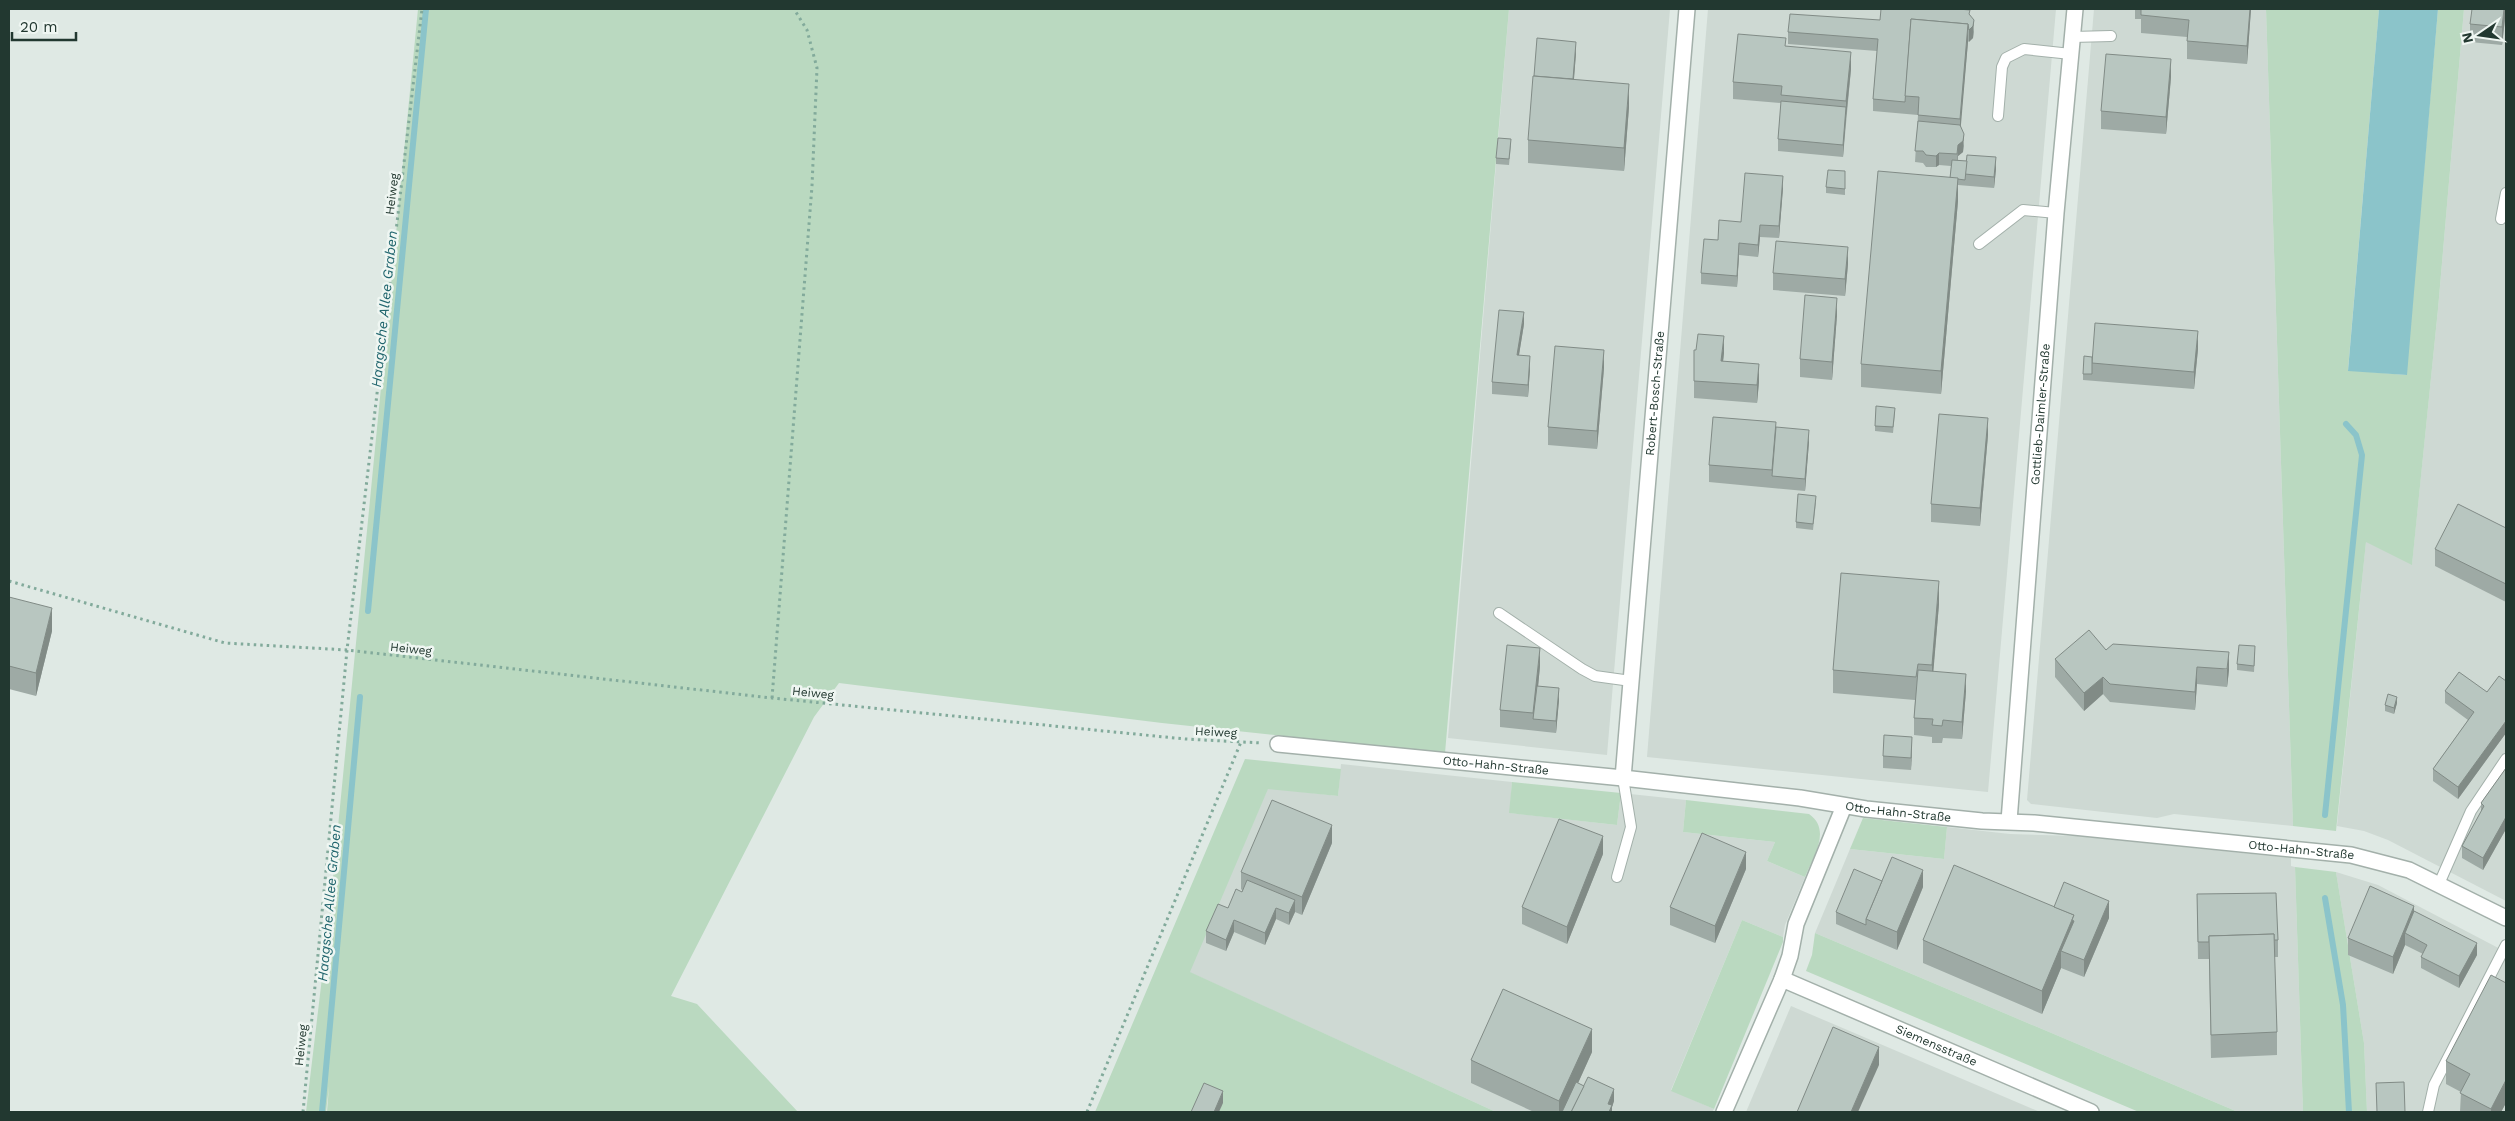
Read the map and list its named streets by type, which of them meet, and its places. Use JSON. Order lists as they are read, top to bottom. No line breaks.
{"streets":{"street":["Robert-Bosch-Straße","Gottlieb-Daimler-Straße","Otto-Hahn-Straße","Siemensstraße"],"path":["Heiweg"]},"crossings":[["Heiweg","Otto-Hahn-Straße"],["Robert-Bosch-Straße","Otto-Hahn-Straße"],["Gottlieb-Daimler-Straße","Otto-Hahn-Straße"]],"water":["Haagsche Allee Graben"],"scale_bar":"20 m","north":"left"}
